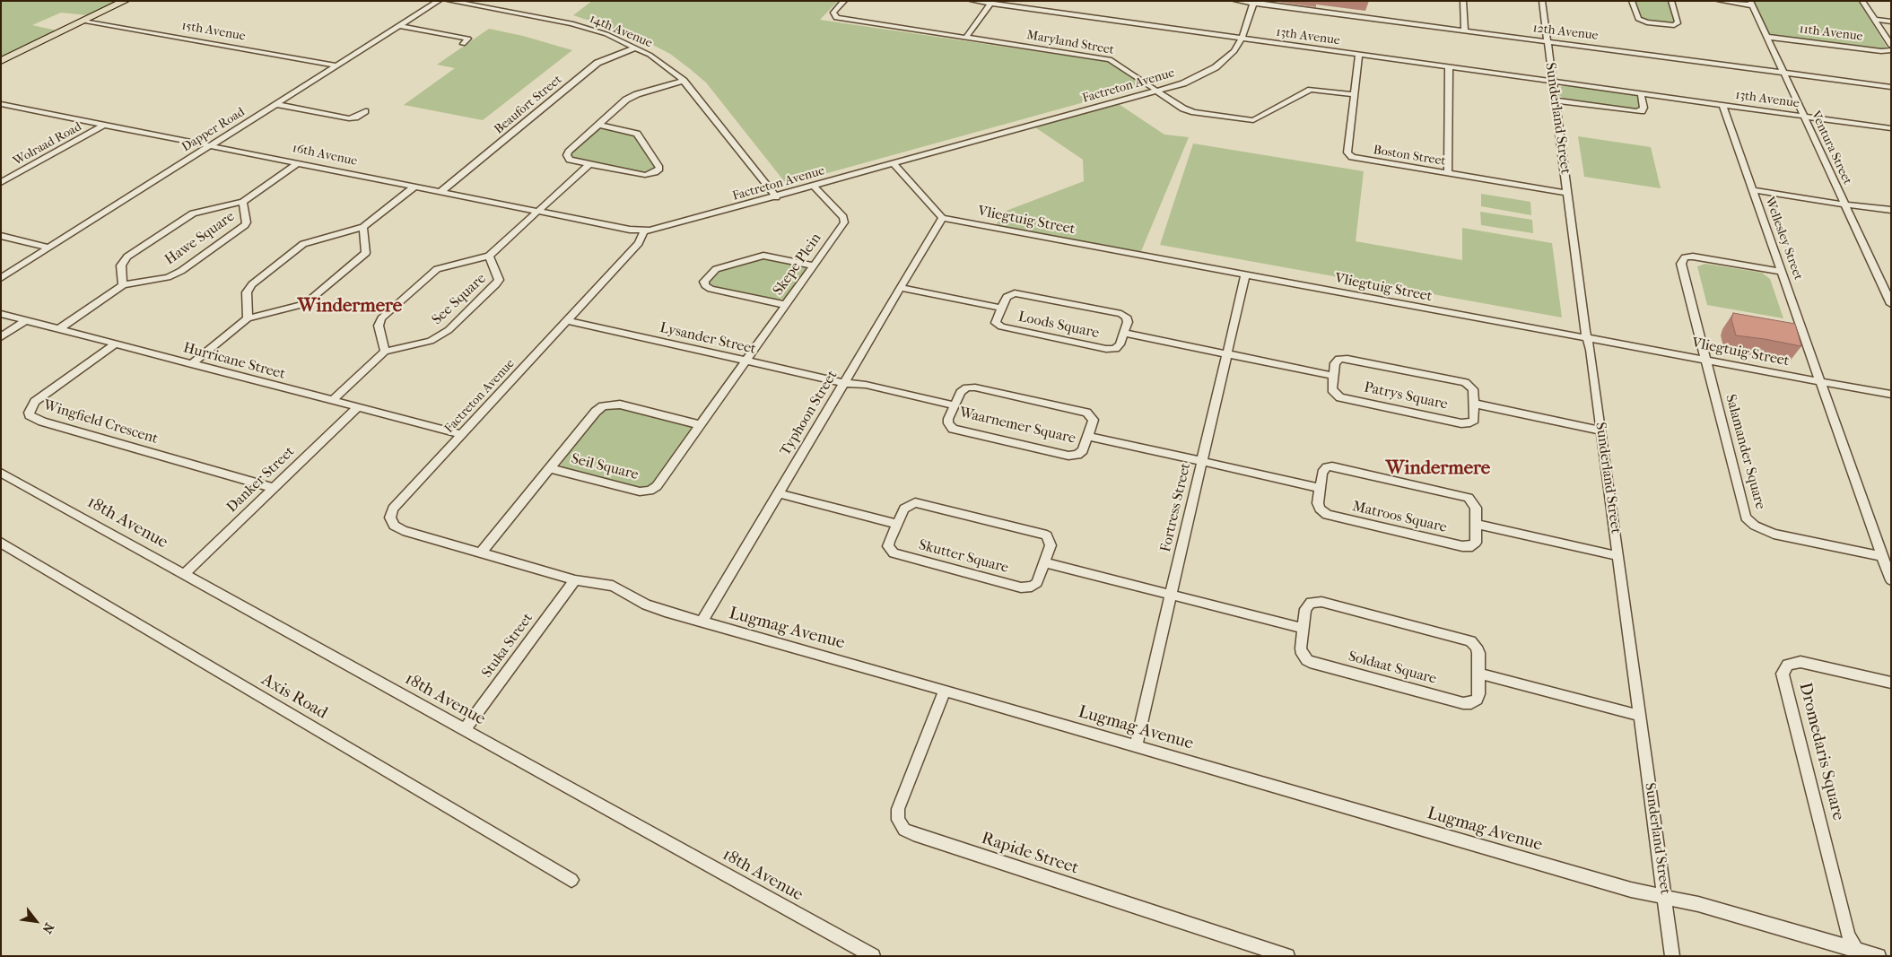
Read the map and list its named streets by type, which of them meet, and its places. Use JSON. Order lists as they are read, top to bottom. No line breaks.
{"streets":{"street":["15th Avenue","14th Avenue","12th Avenue","11th Avenue","13th Avenue","Maryland Street","Factreton Avenue","Beaufort Street","Sunderland Street","Dapper Road","Wolraad Road","Ventura Street","16th Avenue","Boston Street","Vliegtuig Street","Hawe Square","Wellesley Street","Skepe Plein","See Square","Loods Square","Lysander Street","Hurricane Street","Patrys Square","Typhoon Street","Wingfield Crescent","Waarnemer Square","Salamander Square","Seil Square","Danker Street","Fortress Street","Matroos Square","18th Avenue","Skutter Square","Lugmag Avenue","Stuka Street","Soldaat Square","Axis Road","Dromedaris Square","Rapide Street"]},"crossings":[["15th Avenue","Dapper Road"],["14th Avenue","Factreton Avenue"],["14th Avenue","Beaufort Street"],["12th Avenue","Factreton Avenue"],["12th Avenue","Sunderland Street"],["12th Avenue","Ventura Street"],["11th Avenue","Ventura Street"],["13th Avenue","Factreton Avenue"],["13th Avenue","Sunderland Street"],["13th Avenue","Ventura Street"],["13th Avenue","Boston Street"],["13th Avenue","Wellesley Street"],["Maryland Street","Factreton Avenue"],["Maryland Street","Boston Street"],["Factreton Avenue","16th Avenue"],["Factreton Avenue","Skepe Plein"],["Factreton Avenue","Lysander Street"],["Factreton Avenue","Hurricane Street"],["Factreton Avenue","Lugmag Avenue"],["Beaufort Street","16th Avenue"],["Sunderland Street","Boston Street"],["Sunderland Street","Vliegtuig Street"],["Sunderland Street","Lugmag Avenue"],["Dapper Road","16th Avenue"],["Wolraad Road","16th Avenue"],["16th Avenue","Hawe Square"],["16th Avenue","See Square"],["Vliegtuig Street","Wellesley Street"],["Vliegtuig Street","Typhoon Street"],["Vliegtuig Street","Salamander Square"],["Vliegtuig Street","Fortress Street"],["Hawe Square","Hurricane Street"],["Wellesley Street","Salamander Square"],["Skepe Plein","Lysander Street"],["Skepe Plein","Seil Square"],["See Square","Hurricane Street"],["Loods Square","Typhoon Street"],["Lysander Street","Typhoon Street"],["Lysander Street","Waarnemer Square"],["Lysander Street","Seil Square"],["Hurricane Street","Wingfield Crescent"],["Hurricane Street","Danker Street"],["Typhoon Street","Waarnemer Square"],["Typhoon Street","Lugmag Avenue"],["Wingfield Crescent","Danker Street"],["Waarnemer Square","Fortress Street"],["Seil Square","Lugmag Avenue"],["Danker Street","18th Avenue"],["Fortress Street","Lugmag Avenue"],["18th Avenue","Stuka Street"],["Lugmag Avenue","Stuka Street"],["Lugmag Avenue","Dromedaris Square"],["Lugmag Avenue","Rapide Street"]],"districts":["Windermere","Windermere"],"north":"bottom right"}
